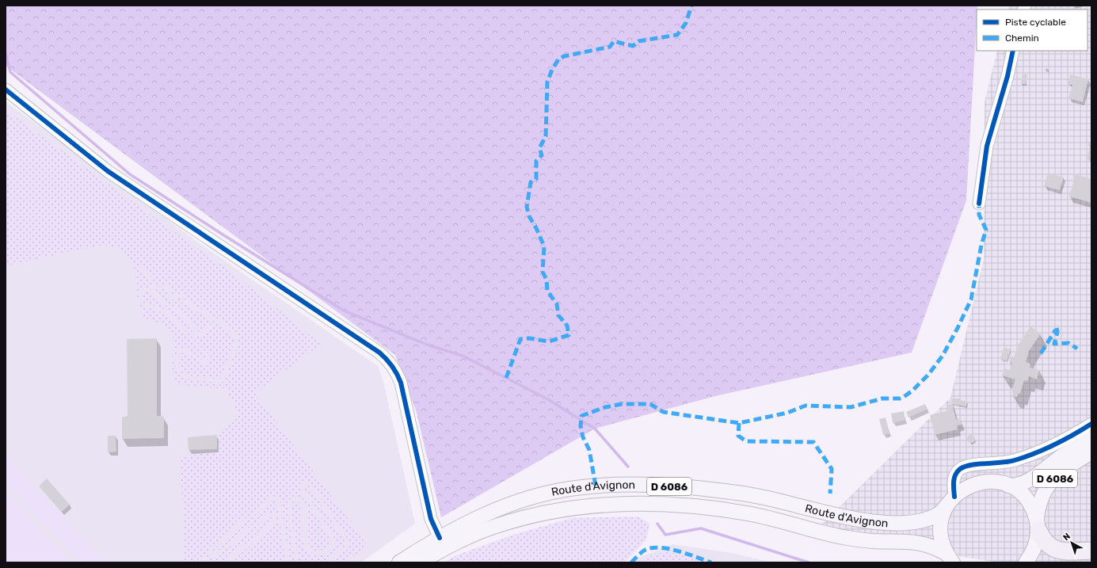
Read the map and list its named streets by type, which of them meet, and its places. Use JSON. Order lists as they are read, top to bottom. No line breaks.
{"streets":{"main road":["D 6086","Route d'Avignon"]},"crossings":[["D 6086","Route d'Avignon"]],"legend":["Piste cyclable","Chemin"],"north":"top left"}
